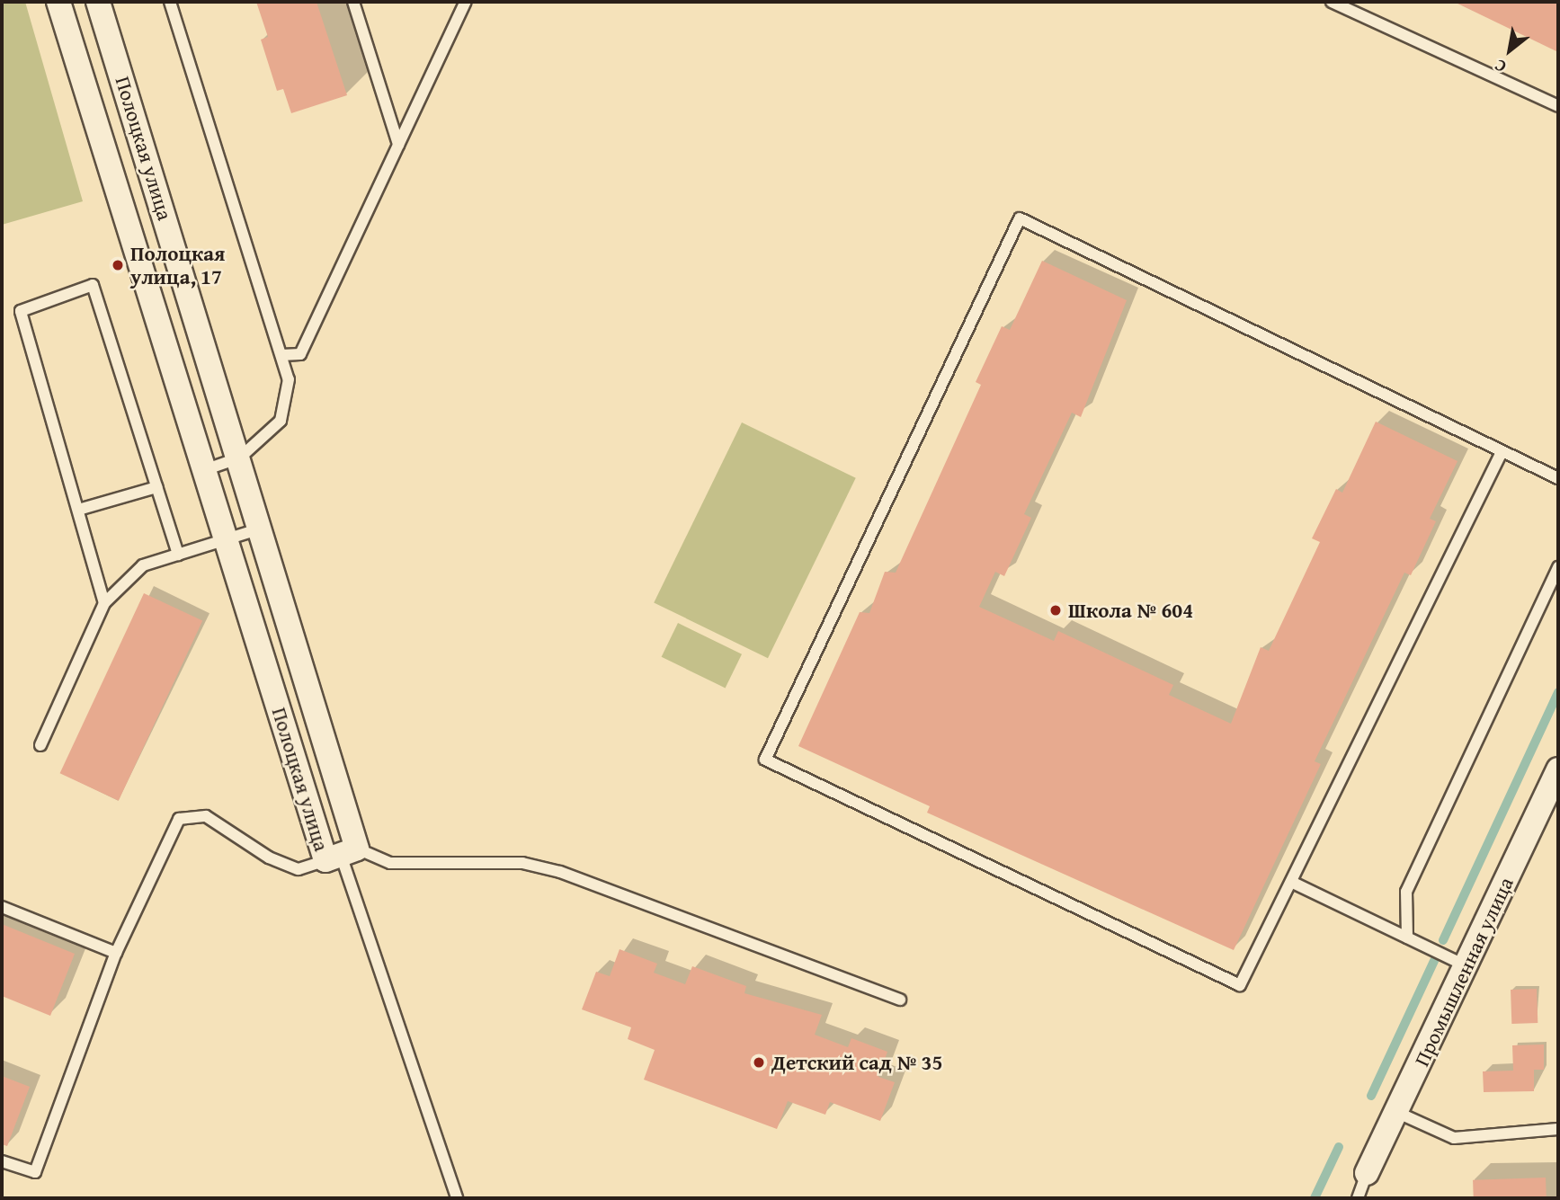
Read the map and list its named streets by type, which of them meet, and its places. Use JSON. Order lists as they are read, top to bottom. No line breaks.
{"streets":{"street":["Полоцкая улица","Промышленная улица"]},"places":["Полоцкая улица, 17","Школа № 604","Детский сад № 35"],"north":"bottom left"}
